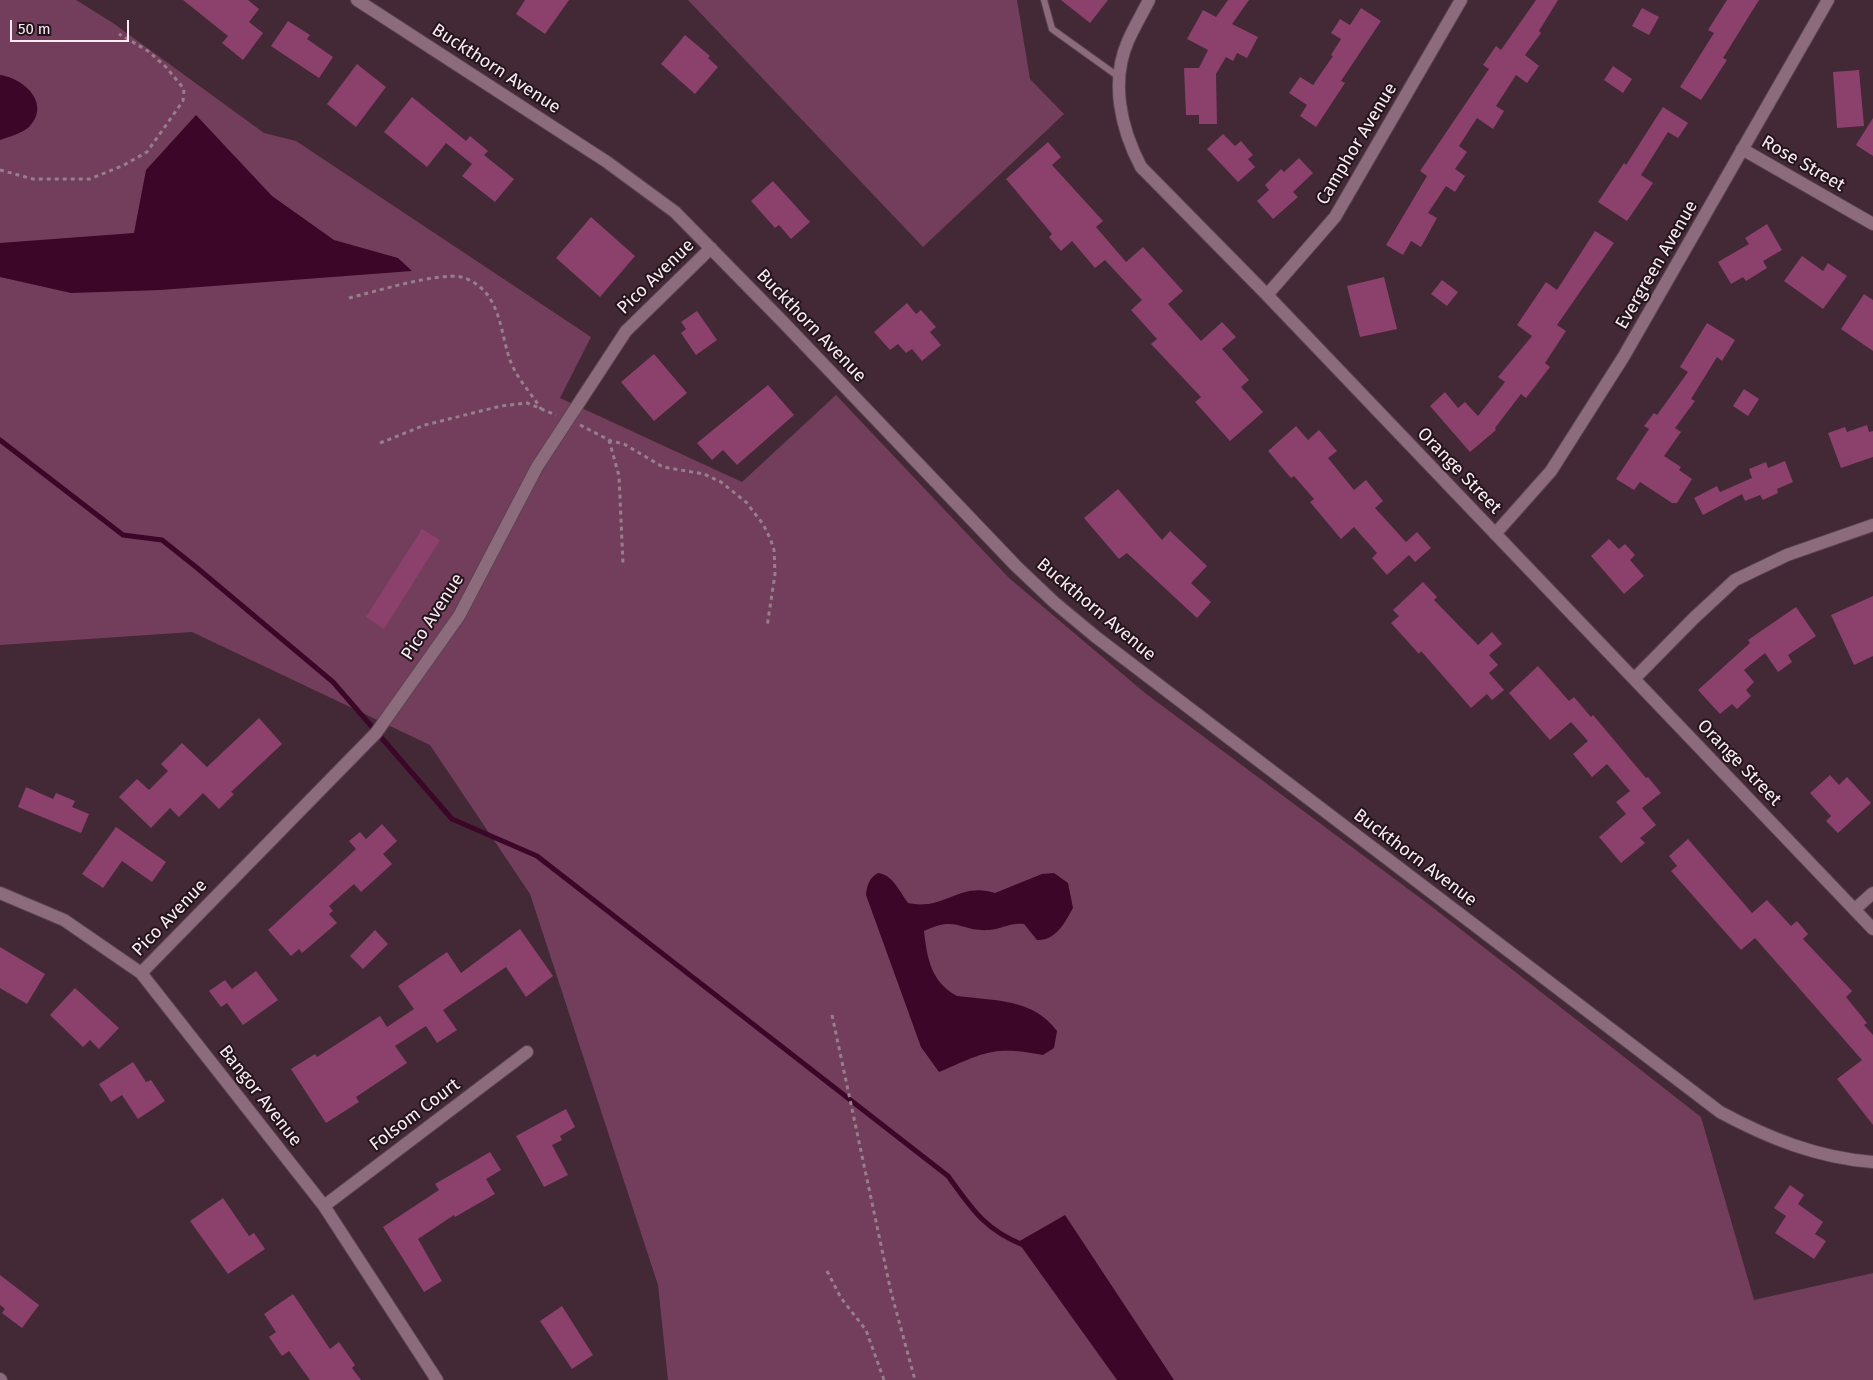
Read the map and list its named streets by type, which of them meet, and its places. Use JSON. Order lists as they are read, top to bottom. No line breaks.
{"streets":{"street":["Buckthorn Avenue","Camphor Avenue","Rose Street","Evergreen Avenue","Pico Avenue","Orange Street","Bangor Avenue","Folsom Court"]},"crossings":[["Buckthorn Avenue","Pico Avenue"],["Camphor Avenue","Orange Street"],["Rose Street","Evergreen Avenue"],["Evergreen Avenue","Orange Street"],["Pico Avenue","Bangor Avenue"],["Bangor Avenue","Folsom Court"]],"scale_bar":"50 m"}
